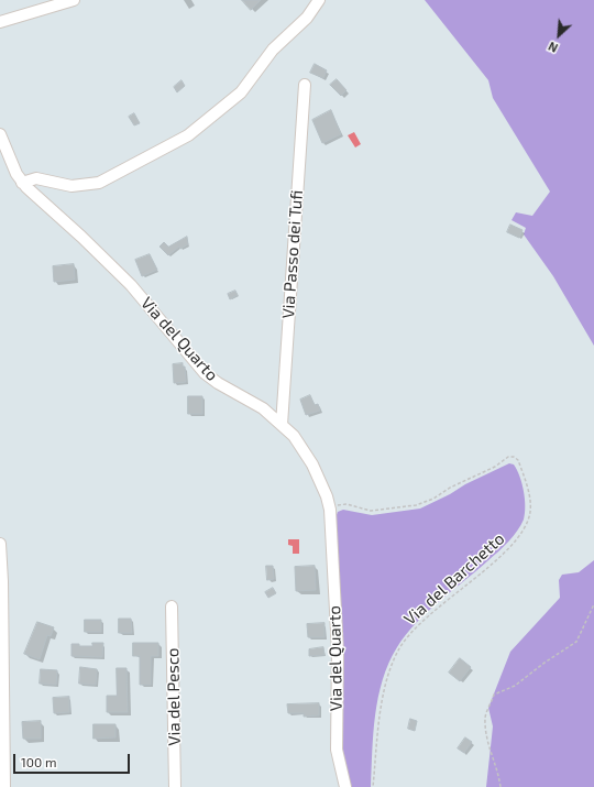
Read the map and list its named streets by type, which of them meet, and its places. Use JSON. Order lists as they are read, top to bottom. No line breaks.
{"streets":{"street":["Via Passo dei Tufi","Via del Quarto","Via del Pesco"],"path":["Via del Barchetto"]},"crossings":[["Via Passo dei Tufi","Via del Quarto"],["Via del Quarto","Via del Barchetto"]],"scale_bar":"100 m","north":"bottom left"}
